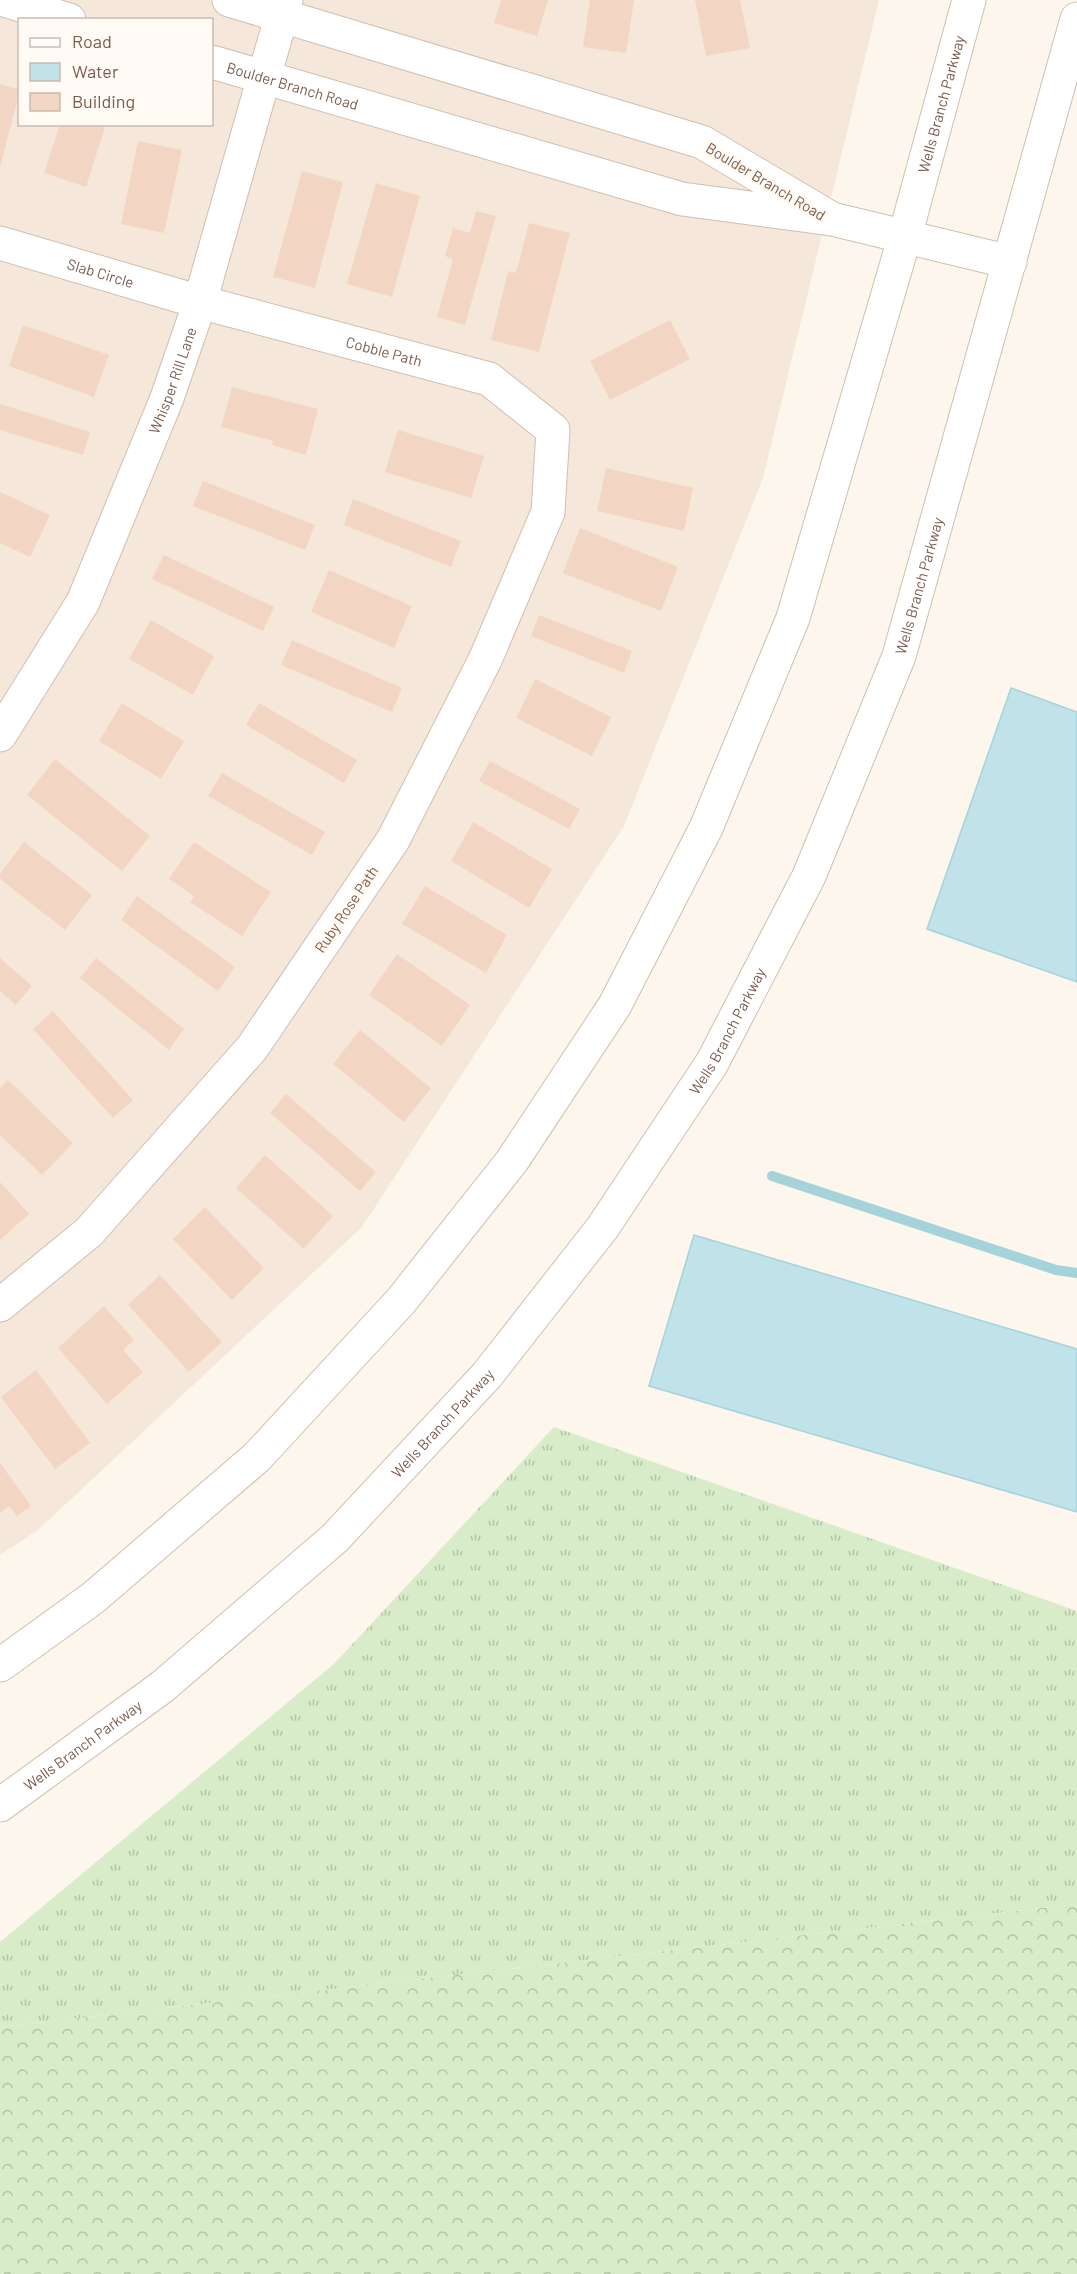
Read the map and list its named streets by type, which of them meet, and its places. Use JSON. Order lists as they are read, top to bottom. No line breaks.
{"streets":{"street":["Boulder Branch Road","Wells Branch Parkway","Slab Circle","Cobble Path","Whisper Rill Lane","Ruby Rose Path"]},"crossings":[["Boulder Branch Road","Whisper Rill Lane"],["Slab Circle","Cobble Path"],["Slab Circle","Whisper Rill Lane"],["Cobble Path","Whisper Rill Lane"],["Cobble Path","Ruby Rose Path"]],"legend":["Road","Water","Building"]}
